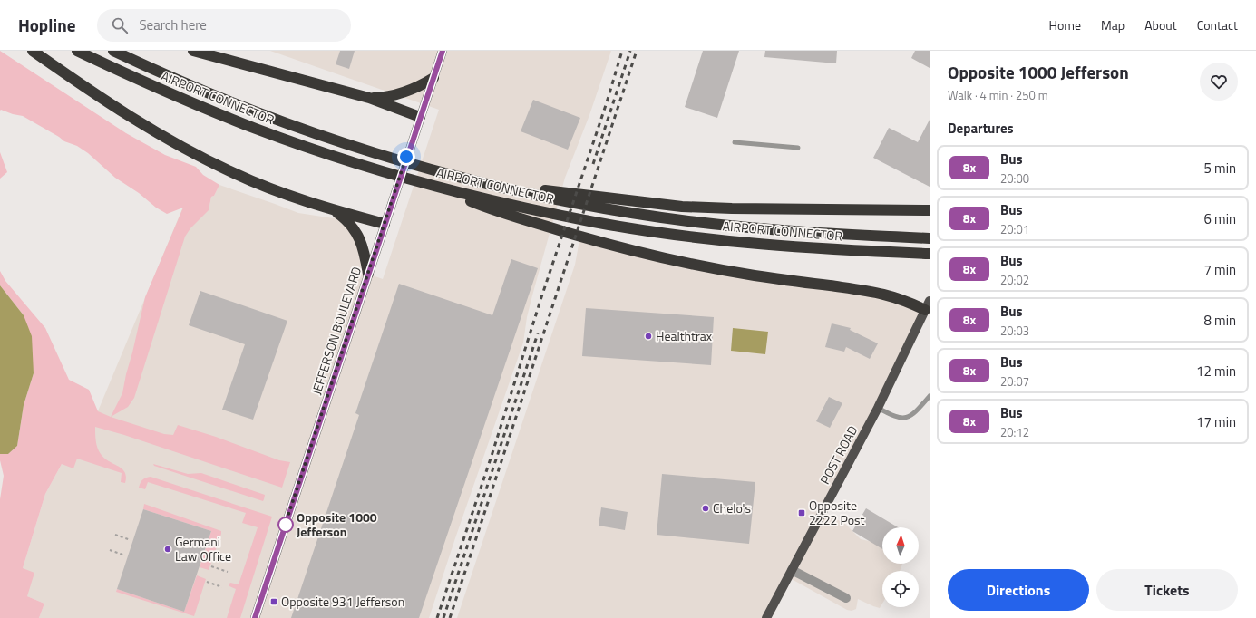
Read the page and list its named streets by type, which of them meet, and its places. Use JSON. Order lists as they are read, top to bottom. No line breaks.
{"streets":{"highway":["AIRPORT CONNECTOR"],"main road":["JEFFERSON BOULEVARD","POST ROAD"]},"places":{"other":["Healthtrax","Chelo's","Opposite 1000 Jefferson","Germani Law Office"],"transit":["Opposite 2222 Post","Opposite 931 Jefferson"]},"lines":["bus line 8x"],"north":"top","page":{"header":"Hopline","search":"Search here","nav":["Home","Map","About","Contact"],"heading":[["Opposite 1000 Jefferson","Walk · 4 min · 250 m"],"Departures"],"list":[{"mark":"8x","name":"Bus","note":"20:00","value":"5 min"},{"mark":"8x","name":"Bus","note":"20:01","value":"6 min"},{"mark":"8x","name":"Bus","note":"20:02","value":"7 min"},{"mark":"8x","name":"Bus","note":"20:03","value":"8 min"},{"mark":"8x","name":"Bus","note":"20:07","value":"12 min"},{"mark":"8x","name":"Bus","note":"20:12","value":"17 min"}],"buttons":["Directions","Tickets"]}}
